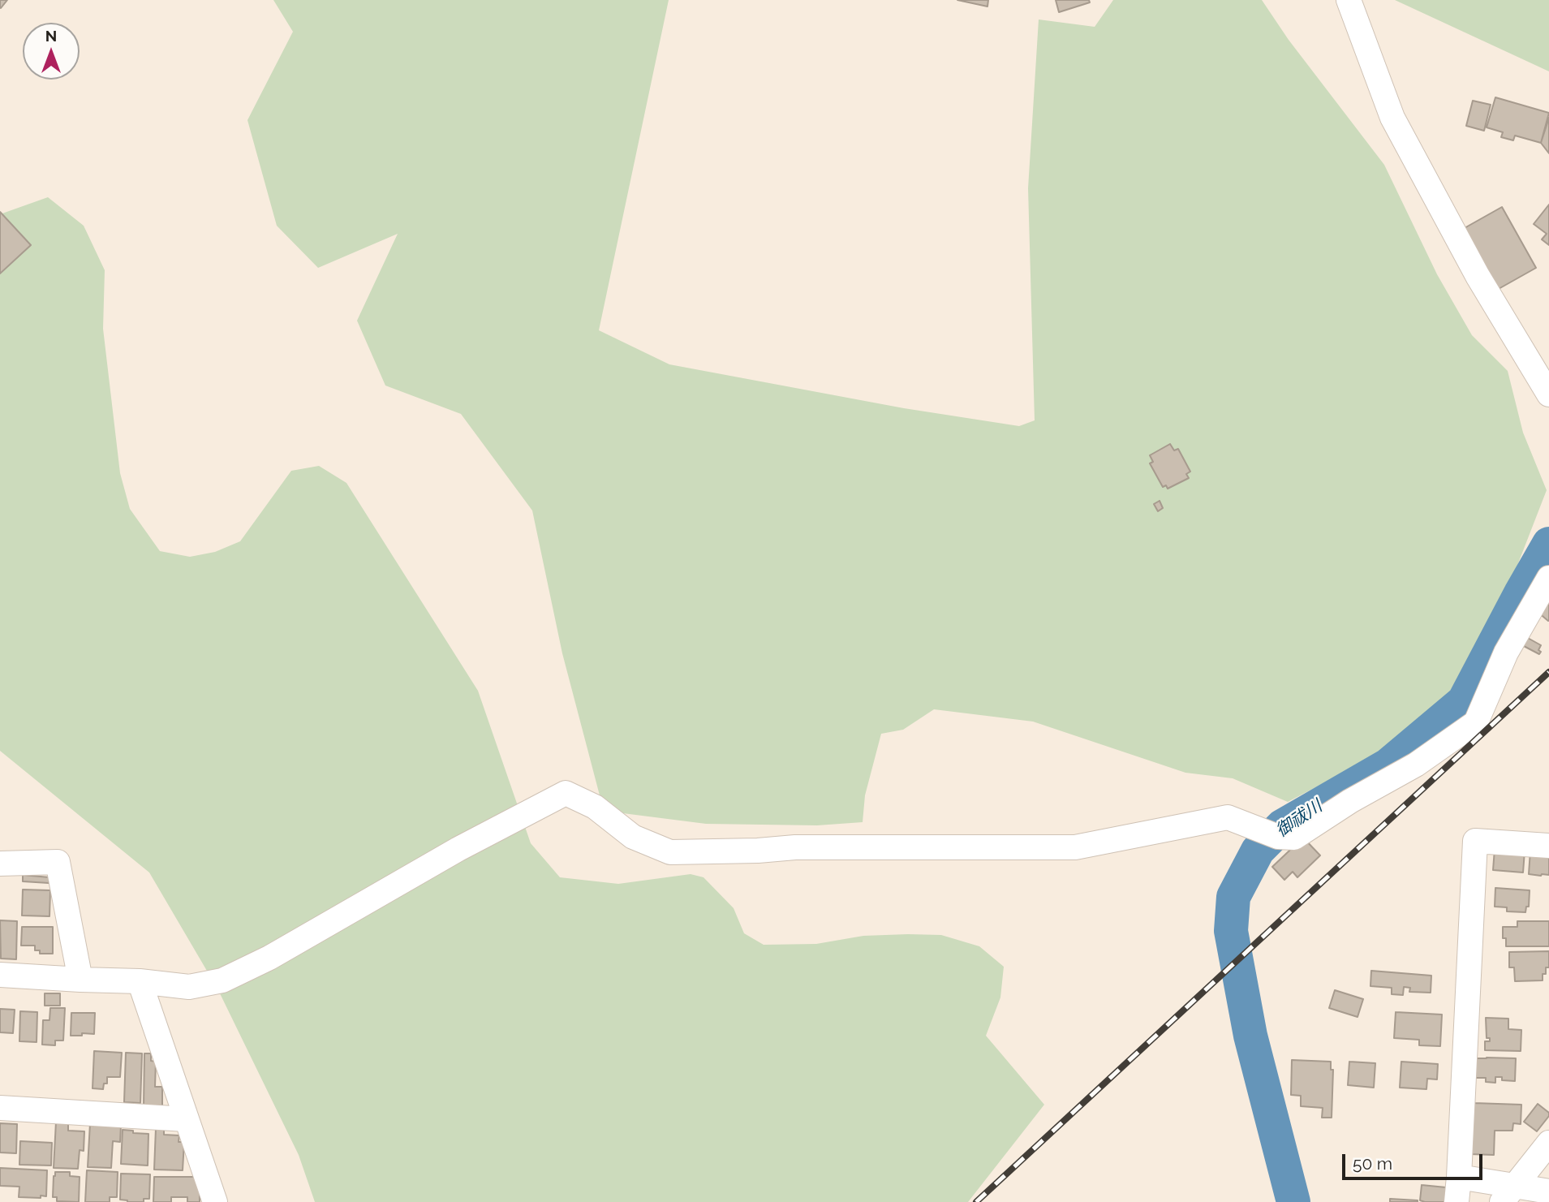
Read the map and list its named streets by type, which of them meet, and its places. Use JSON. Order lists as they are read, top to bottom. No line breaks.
{"water":["御祓川"],"scale_bar":"50 m","north":"top"}
